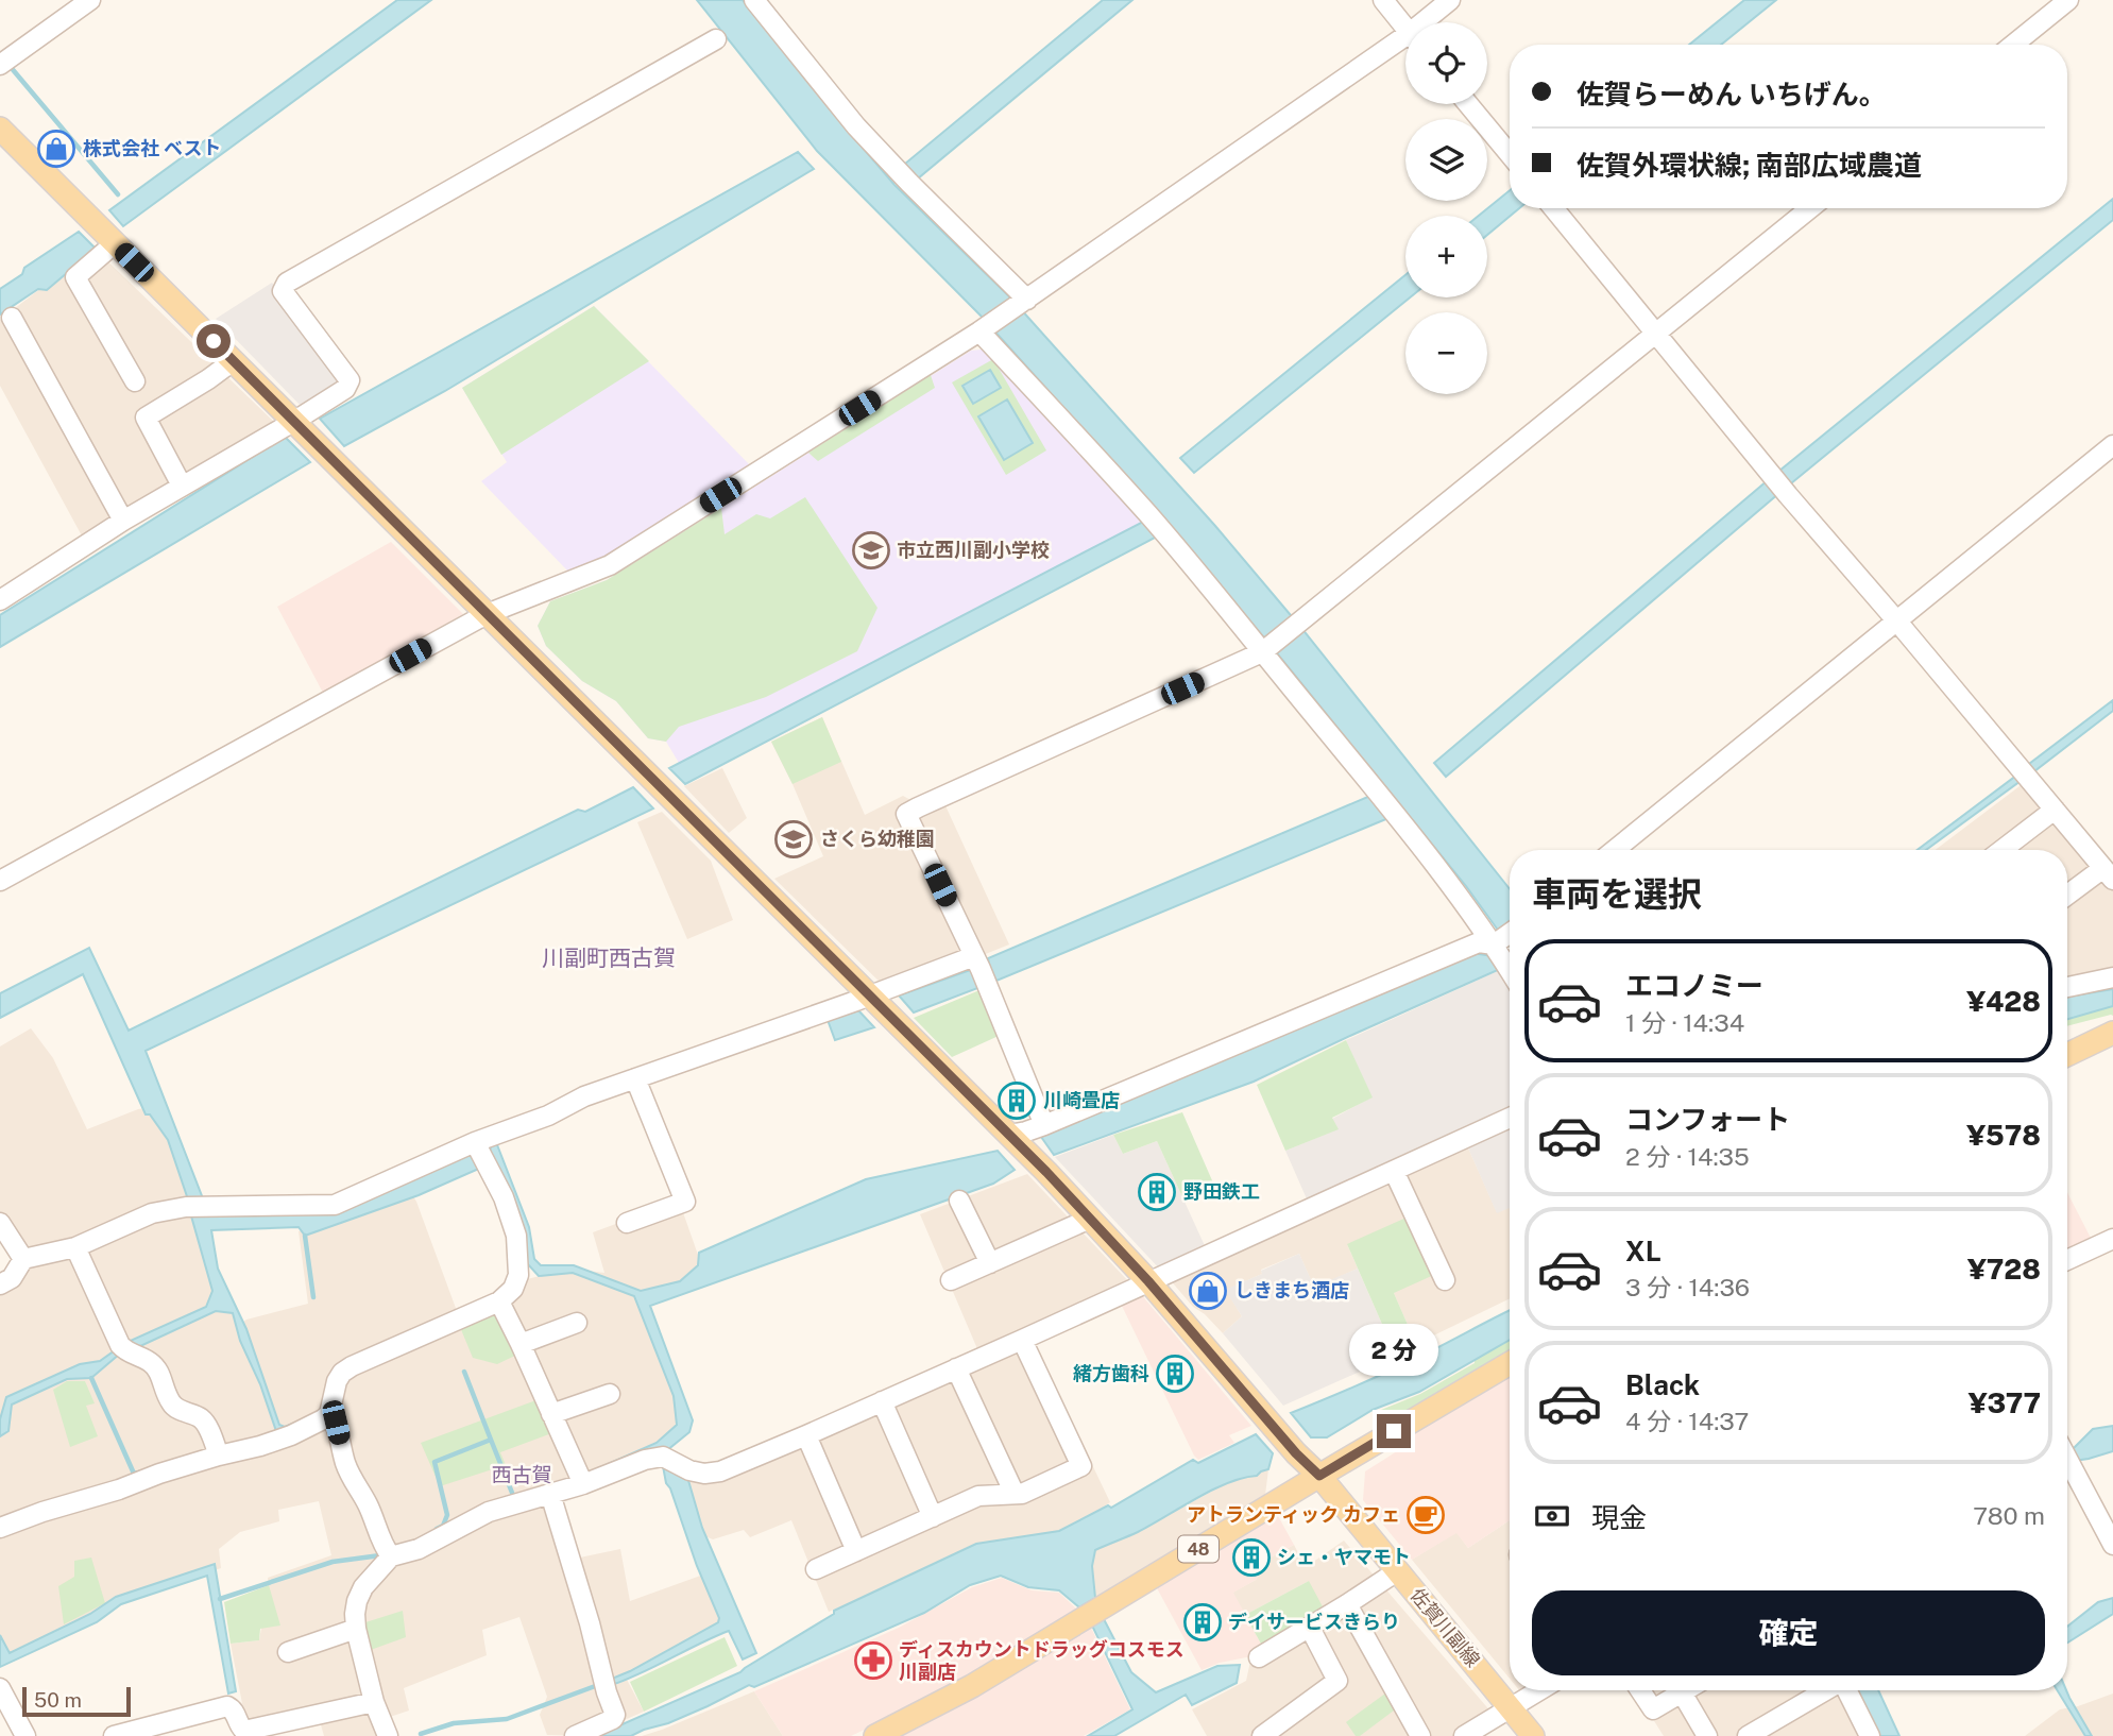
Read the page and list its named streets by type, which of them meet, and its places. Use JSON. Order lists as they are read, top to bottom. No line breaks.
{"streets":{"main road":["48","佐賀川副線"]},"crossings":[["48","佐賀川副線"]],"districts":["川副町西古賀","西古賀"],"places":{"shop":["株式会社 ベスト","しきまち酒店"],"school or university":["市立西川副小学校","さくら幼稚園"],"building":["川崎畳店","野田鉄工","緒方歯科","シェ・ヤマモト","デイサービスきらり"],"cafe":["アトランティック カフェ"],"pharmacy":["ディスカウントドラッグコスモス 川副店"]},"scale_bar":"50 m","page":{"map_buttons":["+","−"],"banner":["佐賀らーめん いちげん。","佐賀外環状線; 南部広域農道"],"heading":"車両を選択","list":[{"name":"エコノミー","note":"1 分 · 14:34","value":"¥428"},{"name":"コンフォート","note":"2 分 · 14:35","value":"¥578"},{"name":"XL","note":"3 分 · 14:36","value":"¥728"},{"name":"Black","note":"4 分 · 14:37","value":"¥377"}],"bubble":"2 分","pay":["現金","780 m"],"buttons":"確定","scale":"50 m"}}
